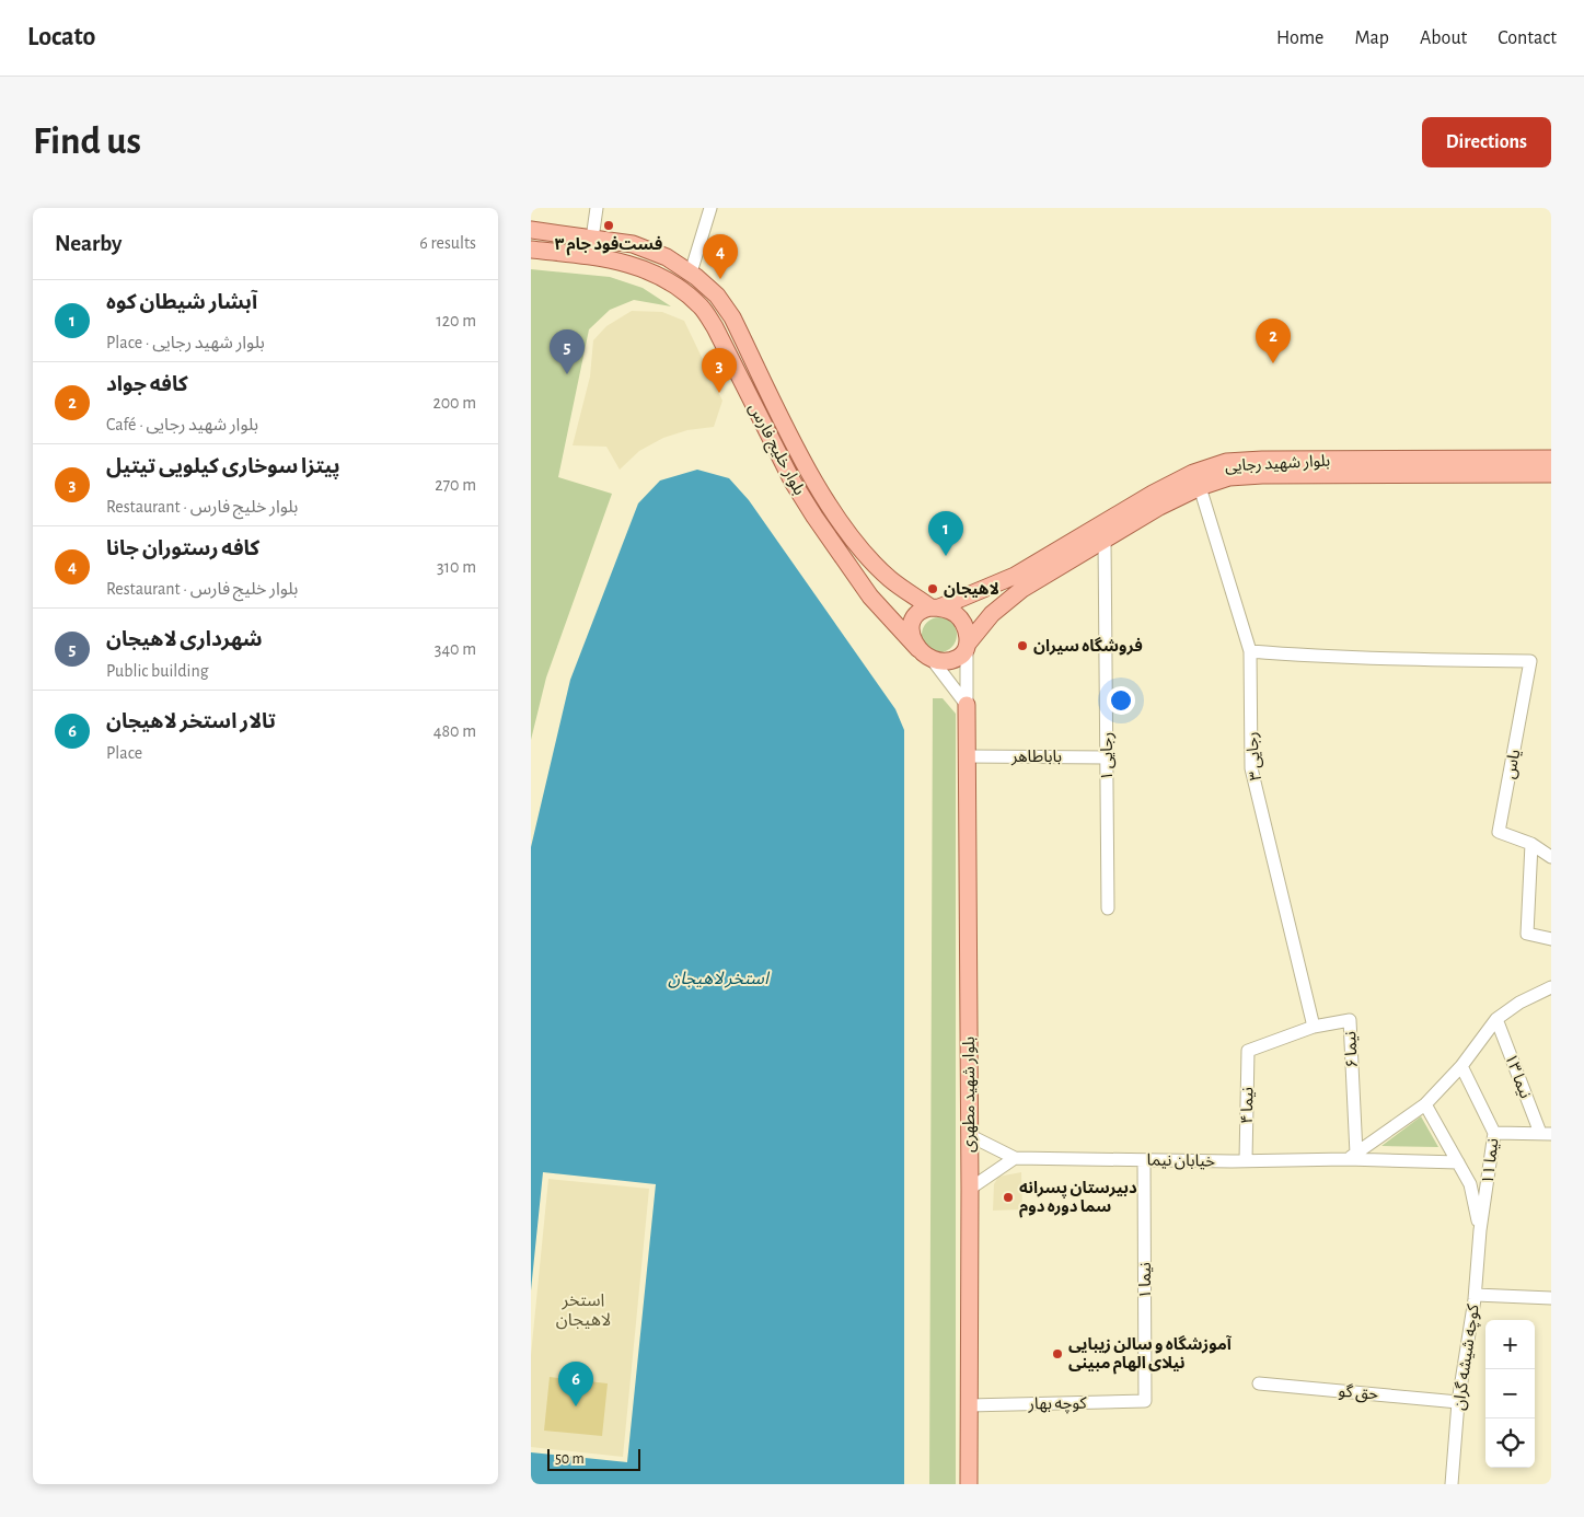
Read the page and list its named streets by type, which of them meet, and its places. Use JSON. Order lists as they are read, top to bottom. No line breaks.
{"streets":{"main road":["بلوار خلیج فارس","بلوار شهید رجایی","بلوار شهید مطهری"],"street":["باباطاهر","رجایی ۱","رجایی ۳","یاس","نیما ۶","نیما ۱۳","نیما ۴","خیابان نیما","نیما ۱۱","نیما ۱","کوچه شیشه گران","حق گو","کوچه بهار"]},"crossings":[["بلوار خلیج فارس","بلوار شهید رجایی"],["بلوار شهید رجایی","رجایی ۱"],["بلوار شهید رجایی","رجایی ۳"],["باباطاهر","رجایی ۱"],["باباطاهر","بلوار شهید مطهری"],["رجایی ۳","یاس"],["رجایی ۳","نیما ۶"],["نیما ۶","نیما ۴"],["نیما ۶","خیابان نیما"],["بلوار شهید مطهری","خیابان نیما"],["بلوار شهید مطهری","کوچه بهار"],["نیما ۴","خیابان نیما"],["خیابان نیما","نیما ۱"],["نیما ۱۱","کوچه شیشه گران"],["نیما ۱","کوچه بهار"],["کوچه شیشه گران","حق گو"]],"districts":["استخر لاهیجان"],"water":["استخر لاهیجان"],"places":["فست‌فود جام ۳","لاهيجان","فروشگاه سیران","دبیرستان پسرانه سما دوره دوم","آموزشگاه و سالن زیبایی نیلای الهام مبینی"],"scale_bar":"50 m","page":{"header":"Locato","nav":["Home","Map","About","Contact"],"buttons":"Directions","title":"Find us","heading":["Nearby","6 results"],"pins":["4","2","5","3","1","6"],"list":[{"mark":"1","name":"آبشار شیطان کوه","note":"Place · بلوار شهید رجایی","value":"120 m"},{"mark":"2","name":"کافه جواد","note":"Café · بلوار شهید رجایی","value":"200 m"},{"mark":"3","name":"پیتزا سوخاری کیلویی تیتیل","note":"Restaurant · بلوار خلیج فارس","value":"270 m"},{"mark":"4","name":"کافه رستوران جانا","note":"Restaurant · بلوار خلیج فارس","value":"310 m"},{"mark":"5","name":"شهرداری لاهیجان","note":"Public building","value":"340 m"},{"mark":"6","name":"تالار استخر لاهیجان","note":"Place","value":"480 m"}],"map_buttons":["+","−"],"scale":"50 m"}}
